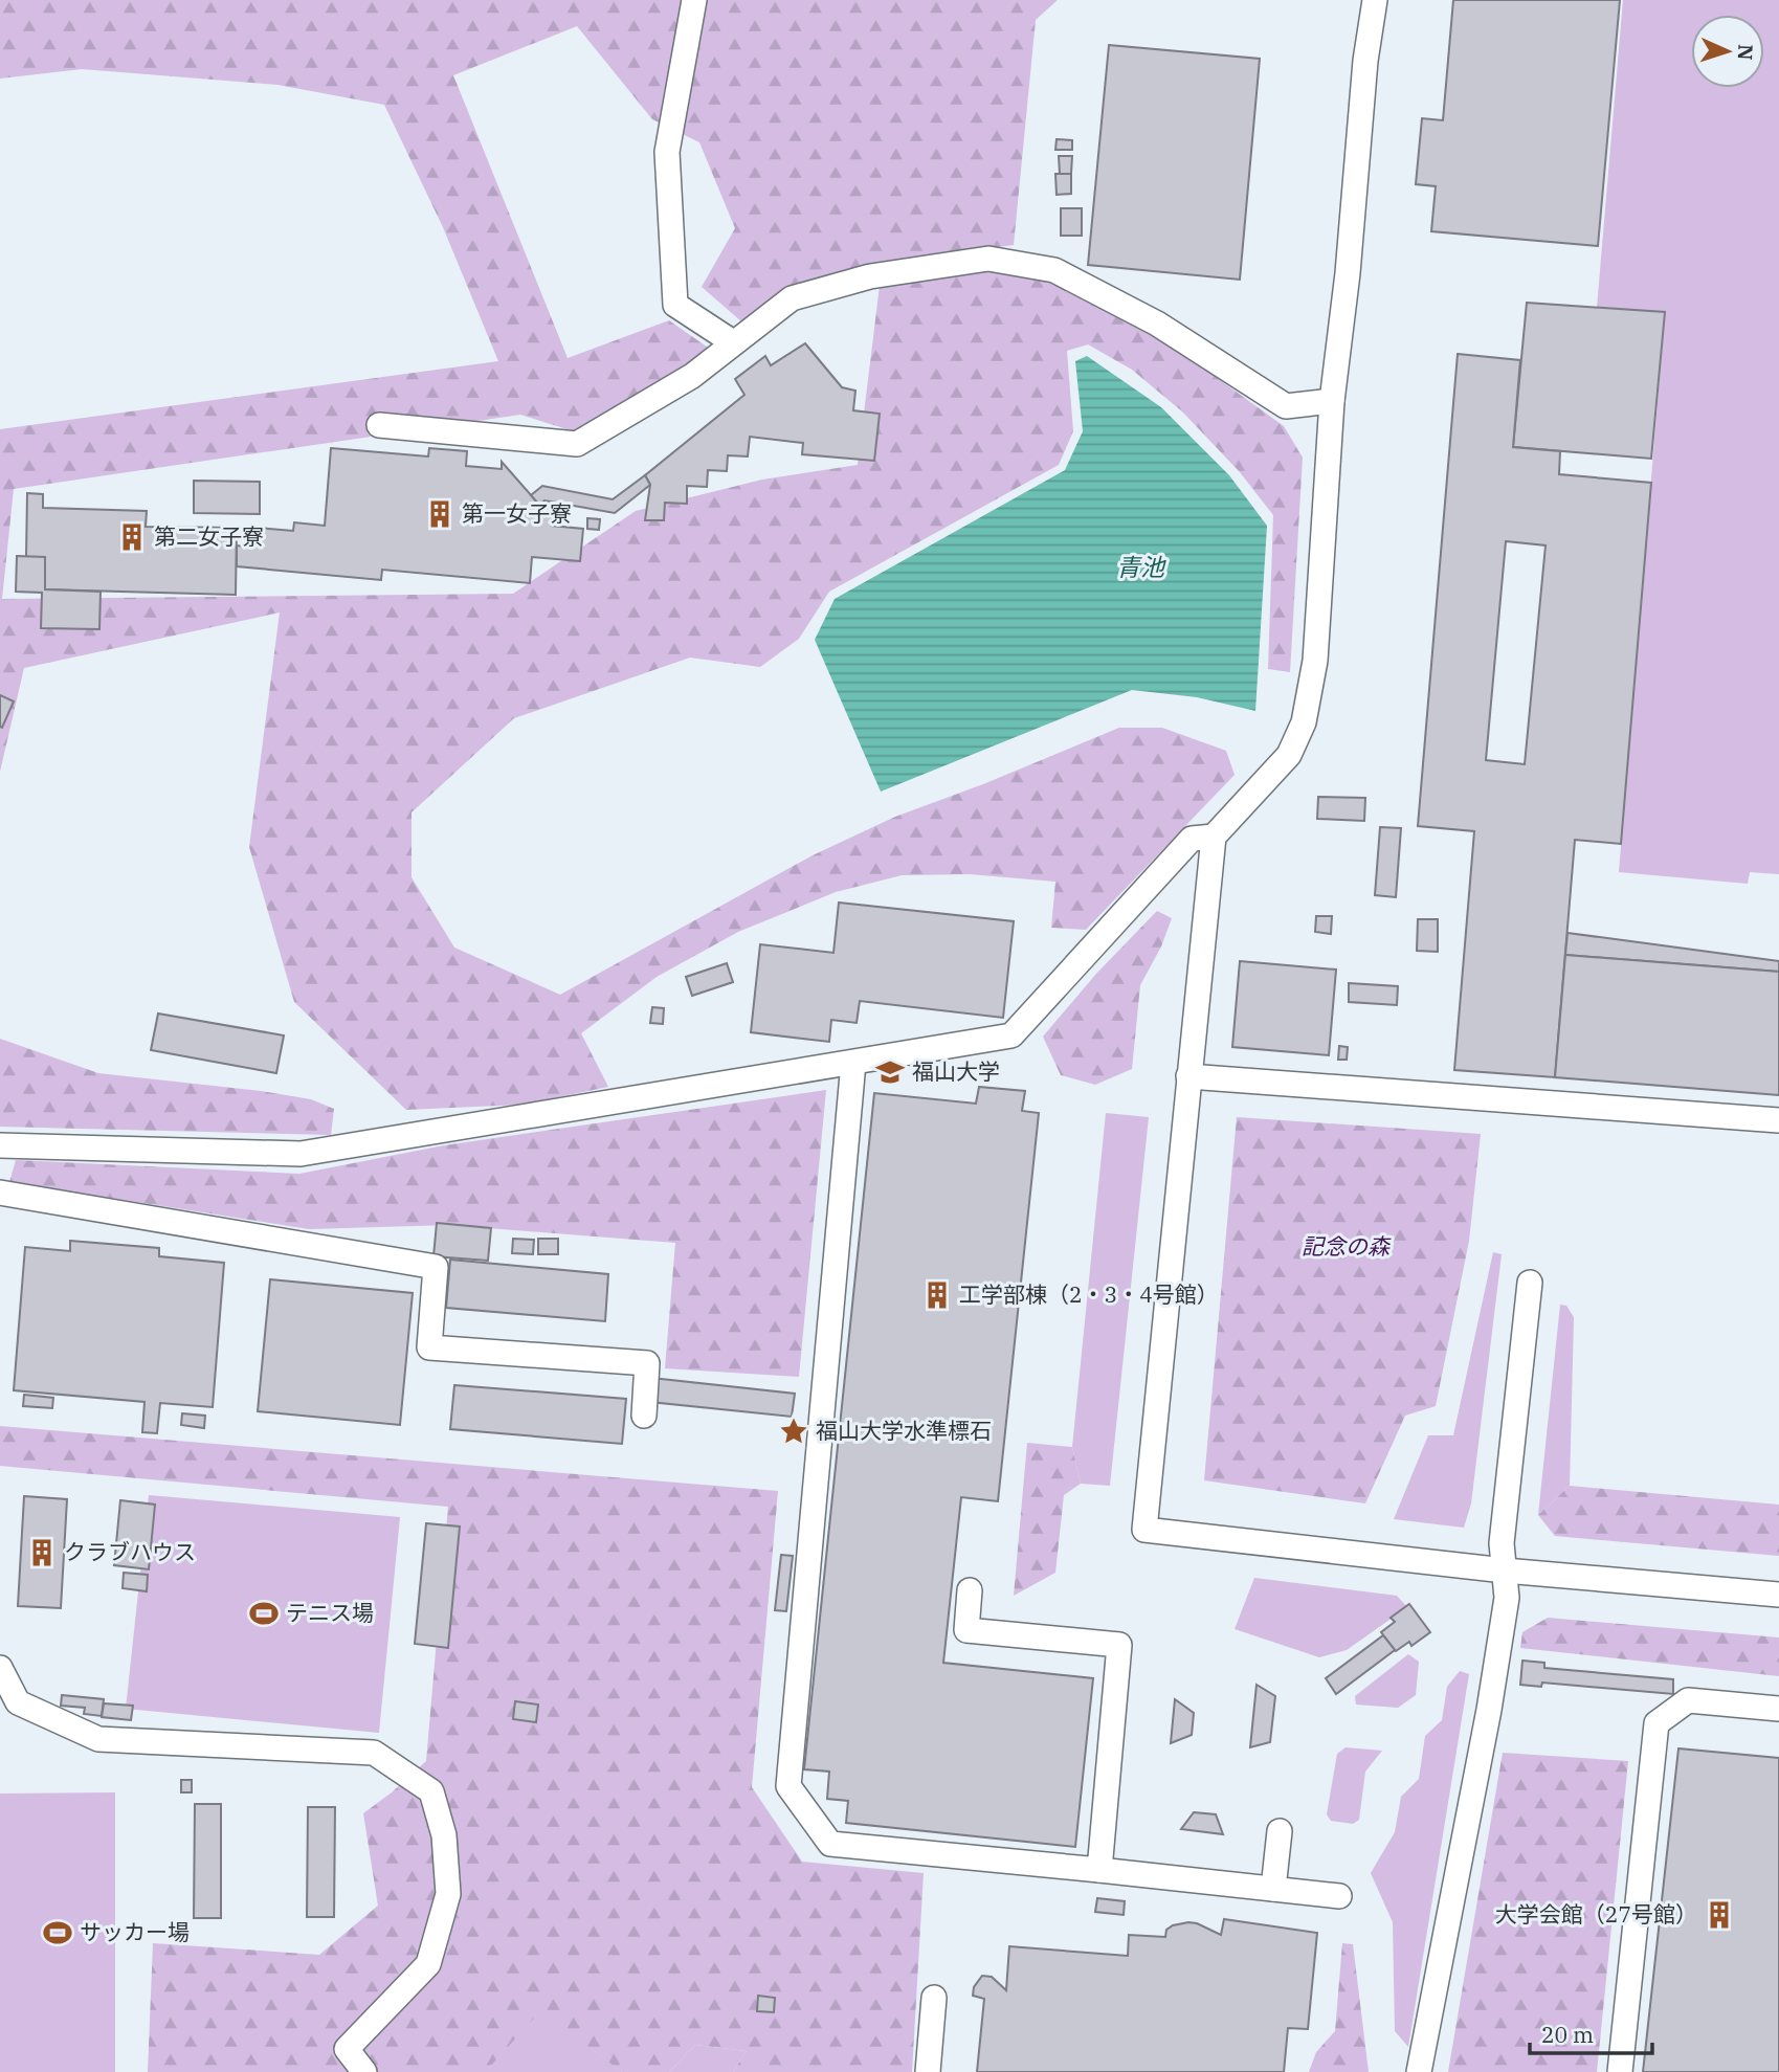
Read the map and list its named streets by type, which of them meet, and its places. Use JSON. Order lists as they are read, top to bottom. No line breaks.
{"water":["青池"],"parks":["記念の森"],"places":{"building":["第一女子寮","第二女子寮","工学部棟（2・3・4号館）","クラブハウス","大学会館（27号館）"],"school or university":["福山大学"],"place":["福山大学水準標石"],"sports":["テニス場","サッカー場"]},"scale_bar":"20 m","north":"right"}
